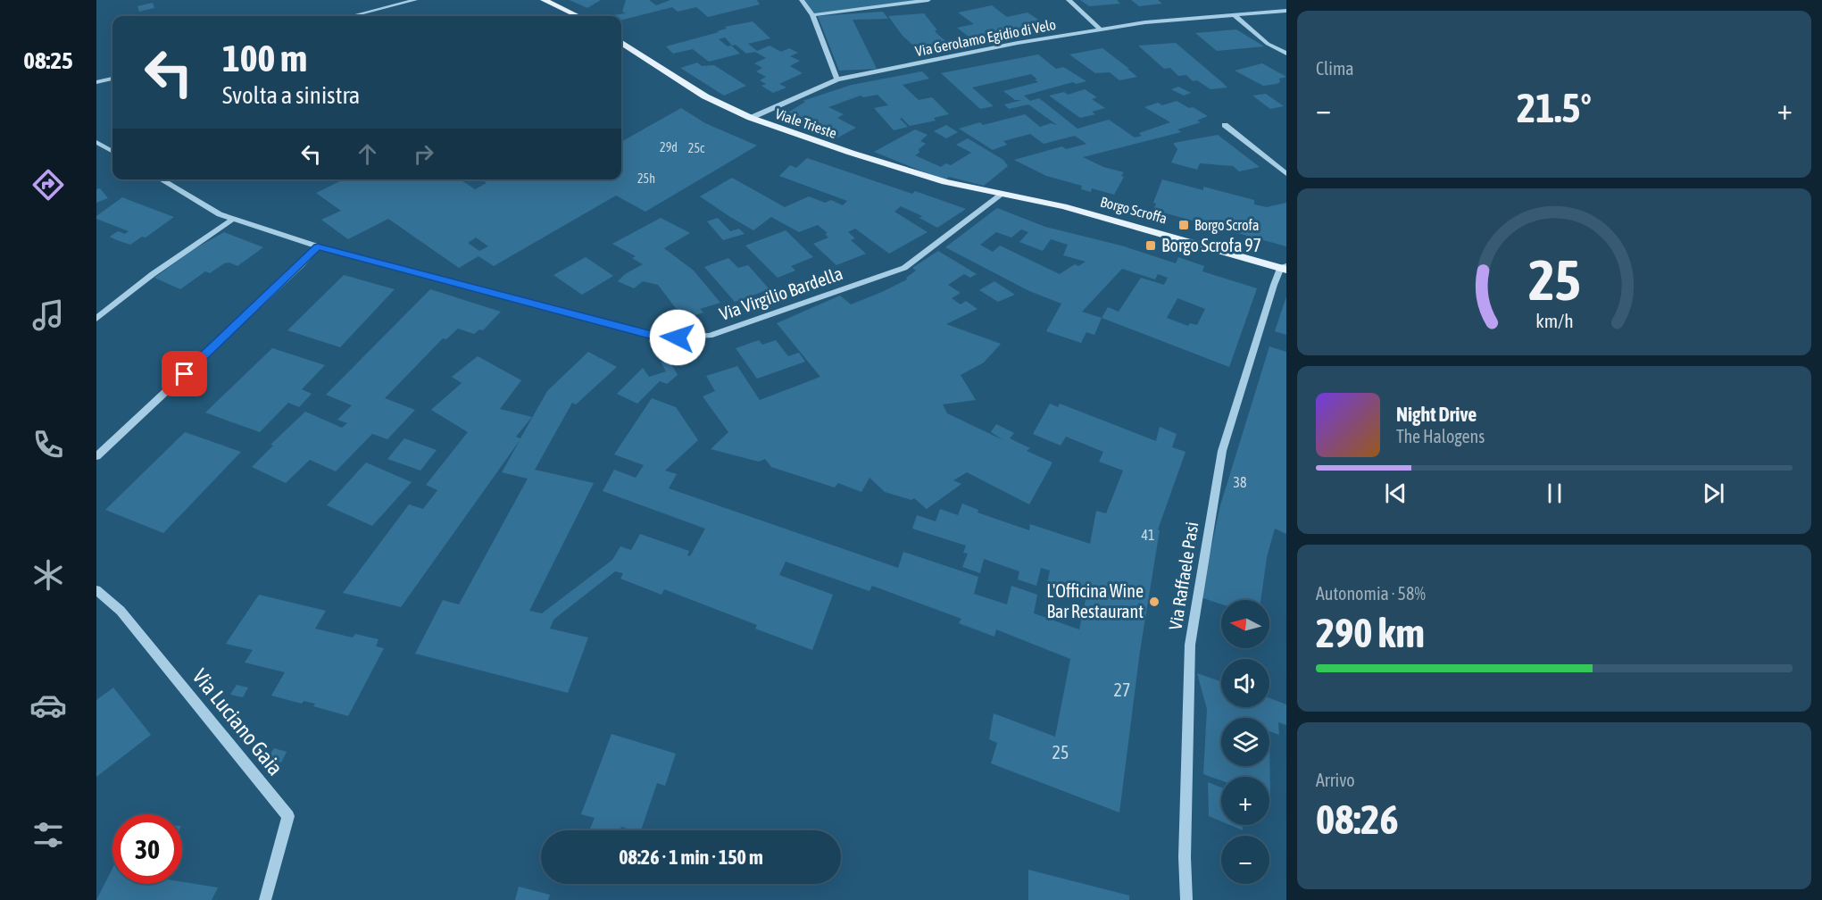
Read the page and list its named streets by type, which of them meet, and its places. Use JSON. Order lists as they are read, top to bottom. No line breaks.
{"streets":{"main road":["Viale Trieste","Borgo Scroffa"],"street":["Via Gerolamo Egidio di Velo","Via Virgilio Bardella","Via Raffaele Pasi","Via Luciano Gaia"]},"crossings":[["Via Gerolamo Egidio di Velo","Viale Trieste"],["Viale Trieste","Borgo Scroffa"],["Viale Trieste","Via Virgilio Bardella"],["Borgo Scroffa","Via Virgilio Bardella"],["Borgo Scroffa","Via Raffaele Pasi"]],"places":{"transit":["Borgo Scrofa","Borgo Scrofa 97"],"other":["L'Officina Wine Bar Restaurant"]},"house_numbers":["29d","25c","25h","38","41","27","25"],"north":"left","page":{"tabs":"08:25","tile":["Clima",["Autonomia · 58%","290 km"],["Arrivo","08:26"]],"turn":["100 m","Svolta a sinistra"],"heat":["−","21.5°","+"],"song":["Night Drive","The Halogens"],"map_buttons":["+","−"],"limit":"30","trip":"08:26 · 1 min · 150 m","gauge":["25","km/h"]}}
